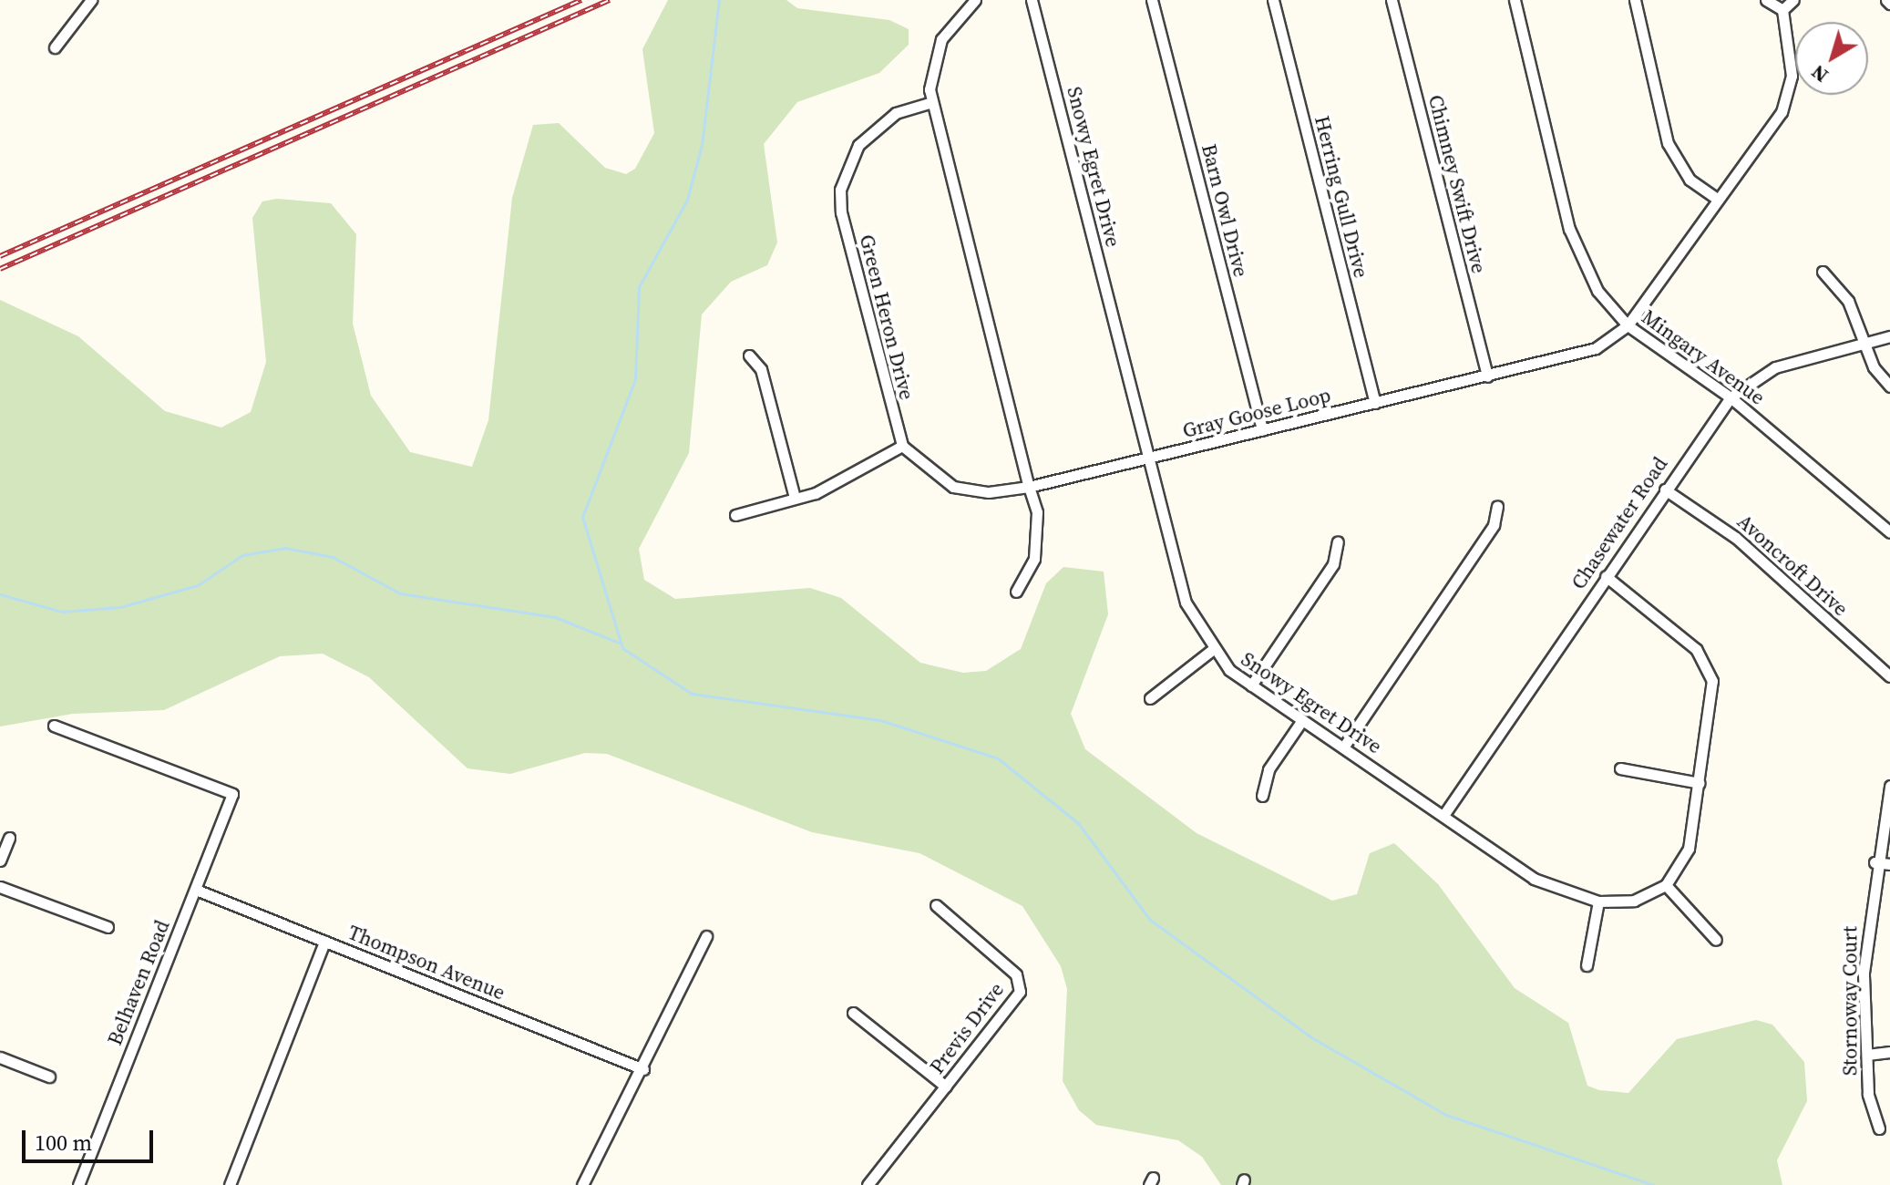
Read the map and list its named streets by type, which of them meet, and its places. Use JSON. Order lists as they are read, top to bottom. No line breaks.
{"streets":{"street":["Snowy Egret Drive","Chimney Swift Drive","Herring Gull Drive","Barn Owl Drive","Green Heron Drive","Mingary Avenue","Gray Goose Loop","Chasewater Road","Avoncroft Drive","Thompson Avenue","Belhaven Road","Stornoway Court","Previs Drive"]},"crossings":[["Snowy Egret Drive","Gray Goose Loop"],["Snowy Egret Drive","Chasewater Road"],["Chimney Swift Drive","Gray Goose Loop"],["Herring Gull Drive","Gray Goose Loop"],["Barn Owl Drive","Gray Goose Loop"],["Mingary Avenue","Gray Goose Loop"],["Mingary Avenue","Chasewater Road"],["Chasewater Road","Avoncroft Drive"],["Thompson Avenue","Belhaven Road"]],"scale_bar":"100 m","north":"bottom left"}
